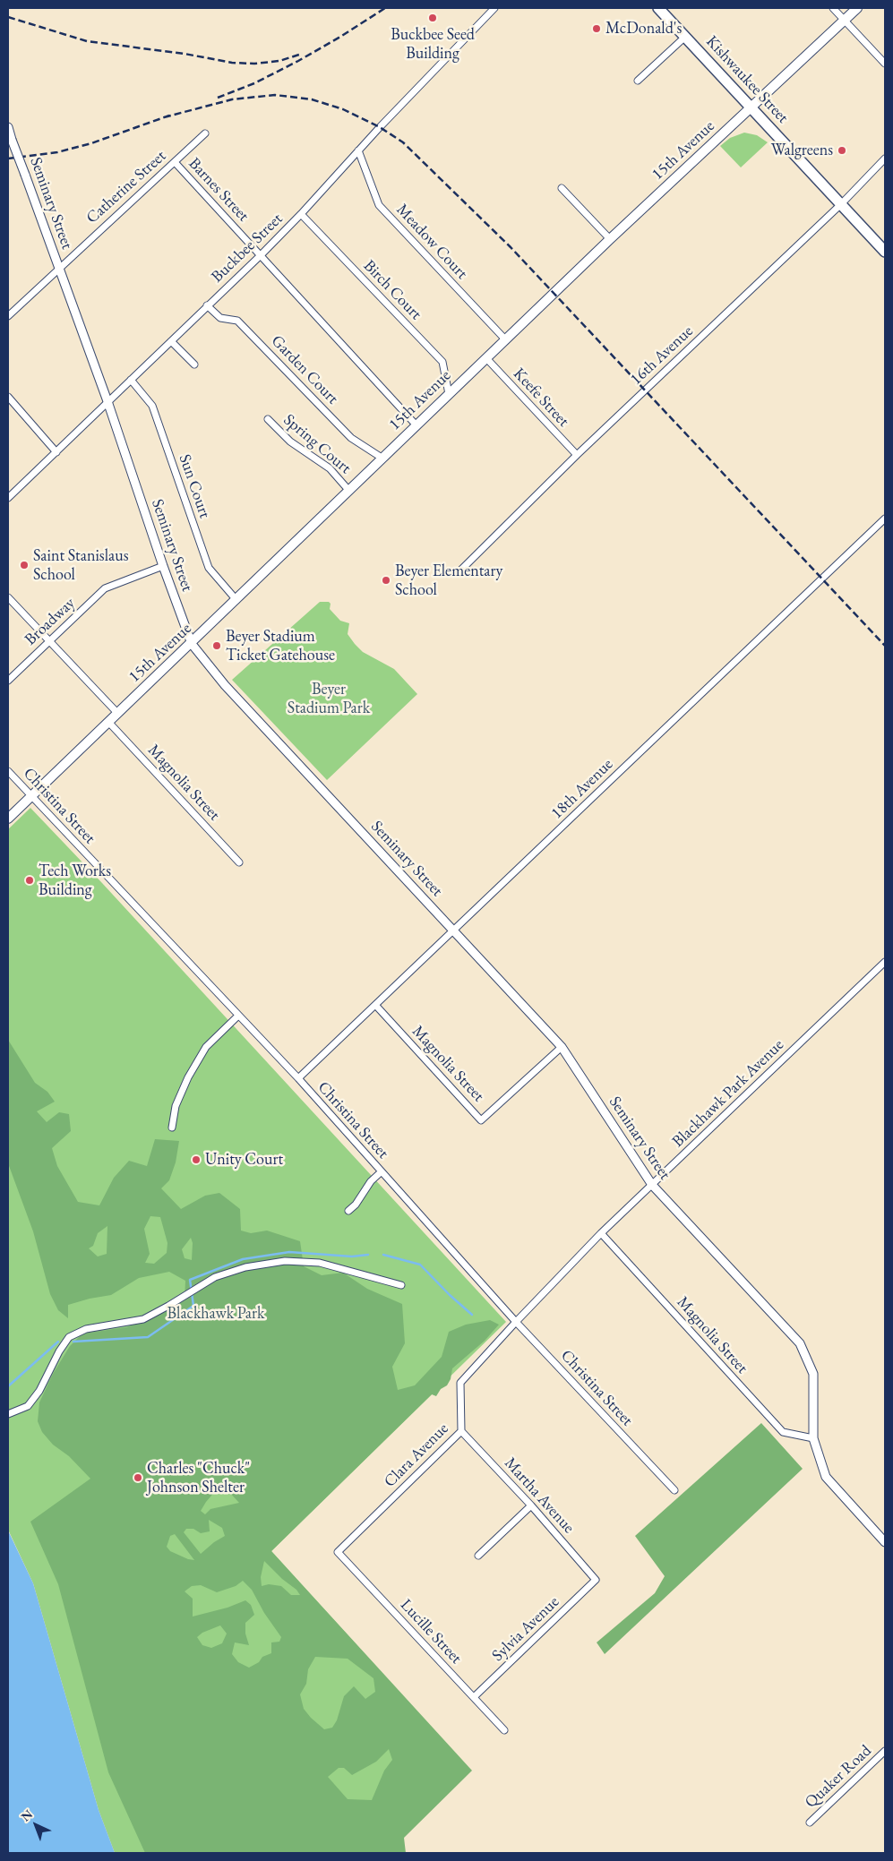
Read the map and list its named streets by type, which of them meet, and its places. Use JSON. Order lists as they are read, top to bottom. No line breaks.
{"streets":{"main road":["Kishwaukee Street","15th Avenue"],"street":["Catherine Street","Barnes Street","Seminary Street","Meadow Court","Buckbee Street","Birch Court","16th Avenue","Garden Court","Keefe Street","Spring Court","Sun Court","Broadway","Magnolia Street","18th Avenue","Christina Street","Blackhawk Park Avenue","Clara Avenue","Martha Avenue","Sylvia Avenue","Lucille Street","Quaker Road"]},"crossings":[["Kishwaukee Street","15th Avenue"],["Kishwaukee Street","16th Avenue"],["15th Avenue","Seminary Street"],["15th Avenue","Meadow Court"],["15th Avenue","Birch Court"],["15th Avenue","Garden Court"],["15th Avenue","Keefe Street"],["15th Avenue","Spring Court"],["15th Avenue","Sun Court"],["15th Avenue","Magnolia Street"],["15th Avenue","Christina Street"],["Catherine Street","Barnes Street"],["Catherine Street","Seminary Street"],["Barnes Street","Buckbee Street"],["Seminary Street","Buckbee Street"],["Seminary Street","Broadway"],["Seminary Street","Magnolia Street"],["Seminary Street","18th Avenue"],["Seminary Street","Blackhawk Park Avenue"],["Meadow Court","Buckbee Street"],["Buckbee Street","Birch Court"],["Buckbee Street","Garden Court"],["Buckbee Street","Sun Court"],["16th Avenue","Keefe Street"],["Magnolia Street","18th Avenue"],["Magnolia Street","Blackhawk Park Avenue"],["18th Avenue","Christina Street"],["Christina Street","Blackhawk Park Avenue"],["Christina Street","Clara Avenue"],["Blackhawk Park Avenue","Clara Avenue"],["Clara Avenue","Martha Avenue"],["Clara Avenue","Lucille Street"],["Martha Avenue","Sylvia Avenue"],["Sylvia Avenue","Lucille Street"]],"parks":["Beyer Stadium Park","Blackhawk Park"],"places":["Buckbee Seed Building","McDonald's","Walgreens","Saint Stanislaus School","Beyer Elementary School","Beyer Stadium Ticket Gatehouse","Tech Works Building","Unity Court","Charles \"Chuck\" Johnson Shelter"],"north":"top left"}
